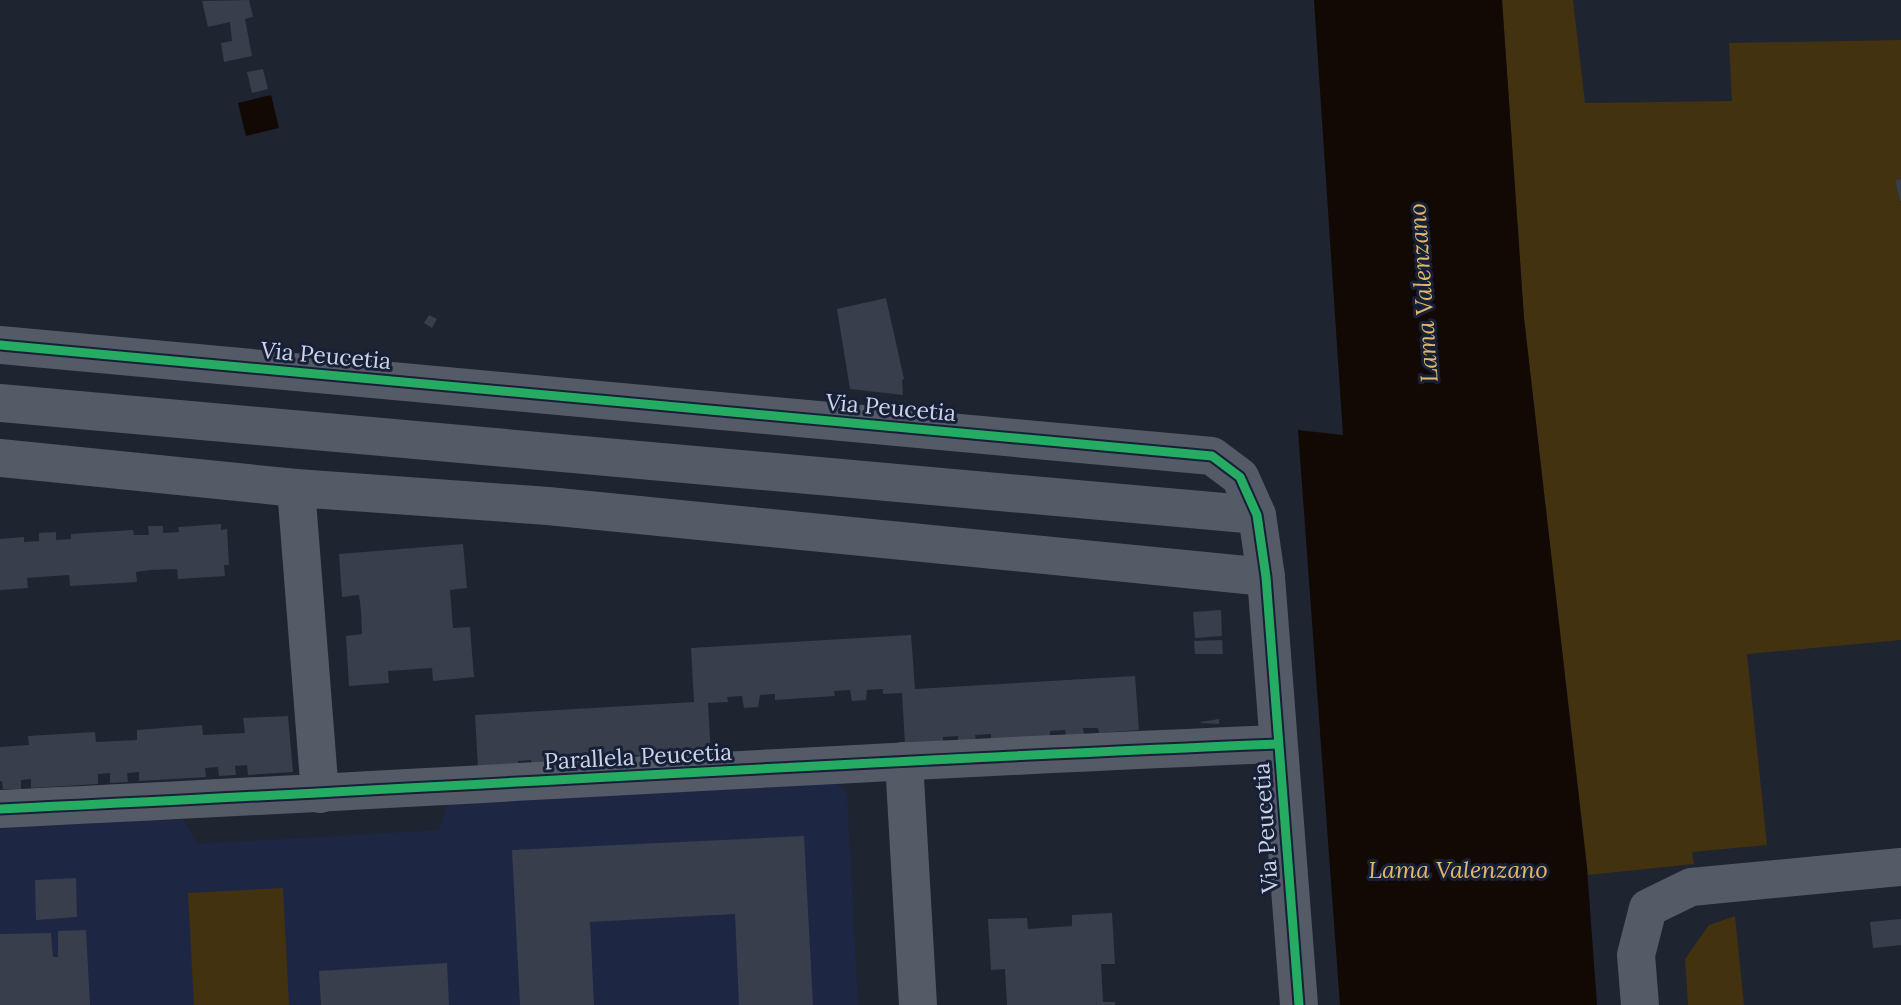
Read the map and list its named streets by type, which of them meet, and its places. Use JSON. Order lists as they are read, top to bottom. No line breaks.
{"streets":{"street":["Via Peucetia","Parallela Peucetia"]},"crossings":[["Via Peucetia","Parallela Peucetia"]],"water":["Lama Valenzano"]}
